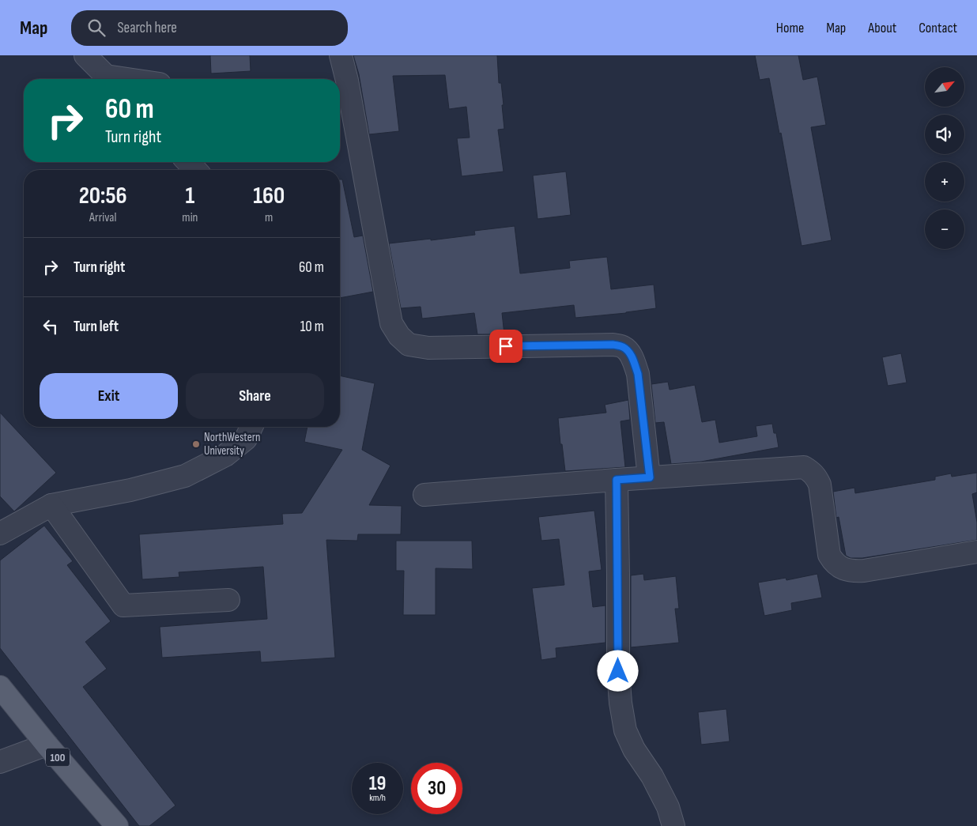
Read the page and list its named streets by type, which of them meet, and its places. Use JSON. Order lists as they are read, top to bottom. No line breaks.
{"streets":{"main road":["100"]},"places":["NorthWestern University"],"north":"top right","page":{"header":"Map","search":"Search here","nav":["Home","Map","About","Contact"],"map_buttons":["+","−"],"turn":["60 m","Turn right"],"eta":["20:56","Arrival","1","min","160","m"],"list":[{"name":"Turn right","value":"60 m"},{"name":"Turn left","value":"10 m"}],"buttons":["Exit","Share"],"speed":"19 km/h","limit":"30"}}
